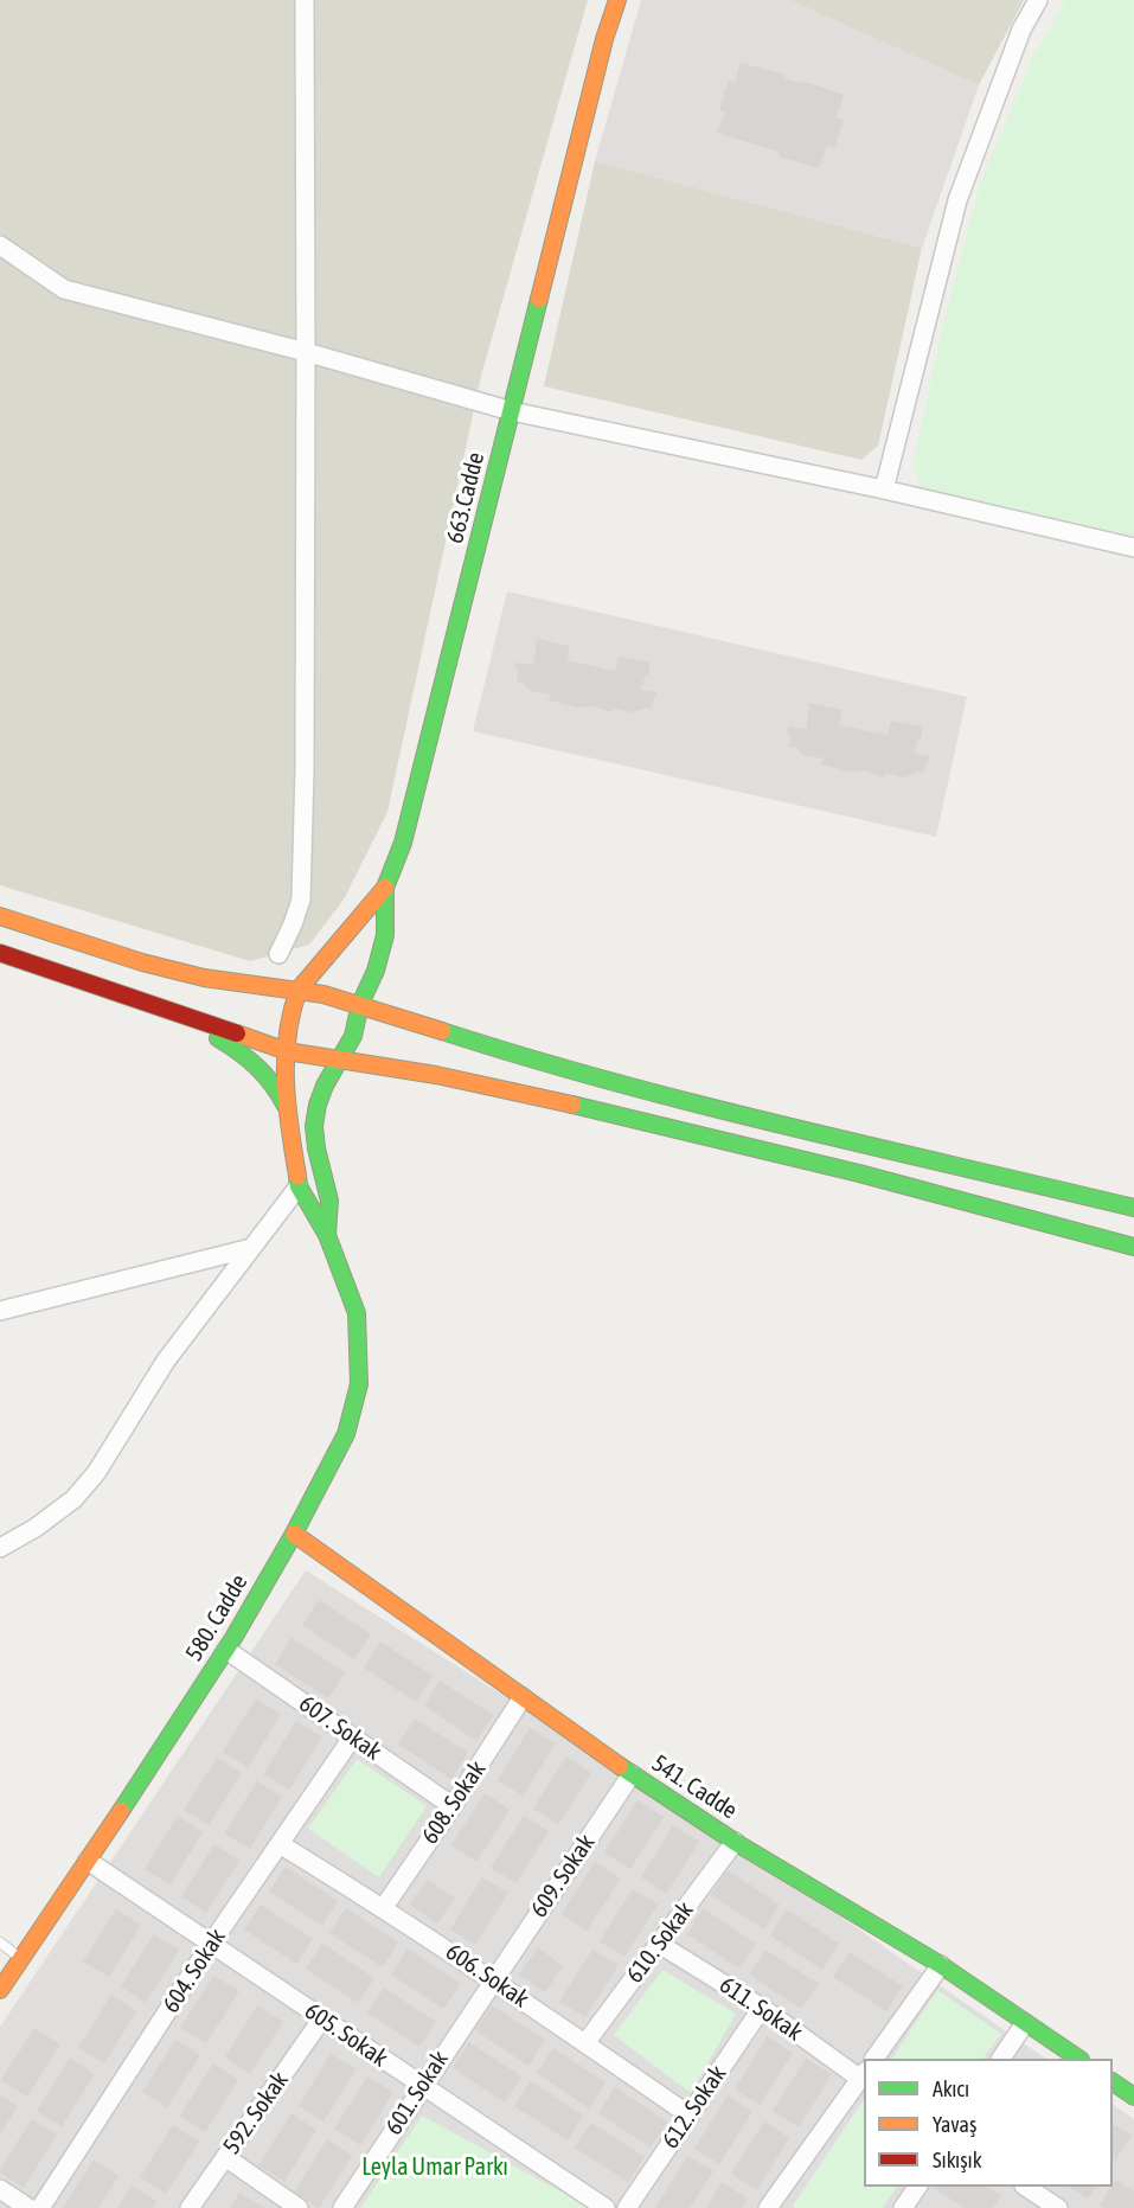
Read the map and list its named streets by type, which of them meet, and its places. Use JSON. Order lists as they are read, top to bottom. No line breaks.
{"streets":{"main road":["663.Cadde","580. Cadde","541. Cadde"],"street":["607. Sokak","608. Sokak","609. Sokak","610. Sokak","604. Sokak","606. Sokak","611. Sokak","605. Sokak","601. Sokak","612. Sokak","592. Sokak"]},"crossings":[["663.Cadde","580. Cadde"],["580. Cadde","607. Sokak"],["580. Cadde","541. Cadde"],["580. Cadde","605. Sokak"],["607. Sokak","608. Sokak"],["607. Sokak","604. Sokak"],["541. Cadde","608. Sokak"],["541. Cadde","609. Sokak"],["541. Cadde","610. Sokak"],["608. Sokak","606. Sokak"],["609. Sokak","606. Sokak"],["609. Sokak","601. Sokak"],["610. Sokak","606. Sokak"],["610. Sokak","611. Sokak"],["604. Sokak","606. Sokak"],["604. Sokak","605. Sokak"],["606. Sokak","601. Sokak"],["606. Sokak","612. Sokak"],["611. Sokak","612. Sokak"],["605. Sokak","601. Sokak"],["605. Sokak","592. Sokak"]],"parks":["Leyla Umar Parkı"],"legend":["Akıcı","Yavaş","Sıkışık"]}
